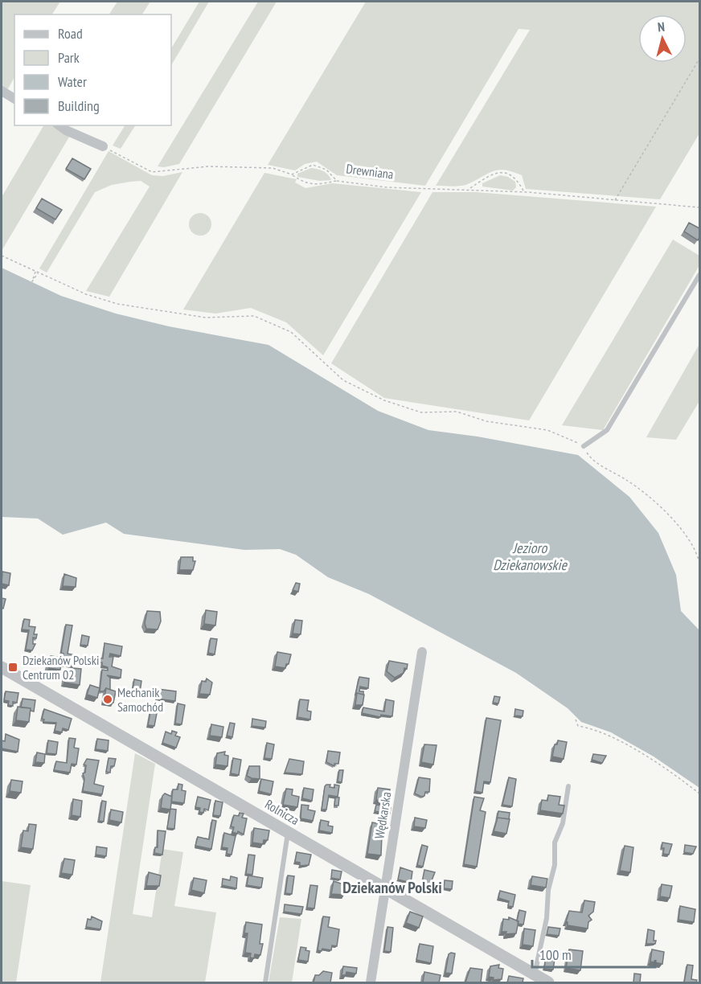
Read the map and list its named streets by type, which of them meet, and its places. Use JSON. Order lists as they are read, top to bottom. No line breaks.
{"streets":{"street":["Rolnicza","Wędkarska"],"path":["Drewniana"]},"crossings":[["Rolnicza","Wędkarska"]],"districts":["Dziekanów Polski"],"water":["Jezioro Dziekanowskie"],"places":{"transit":["Dziekanów Polski Centrum 02"],"other":["Mechanik Samochód"]},"legend":["Road","Park","Water","Building"],"scale_bar":"100 m","north":"top"}
